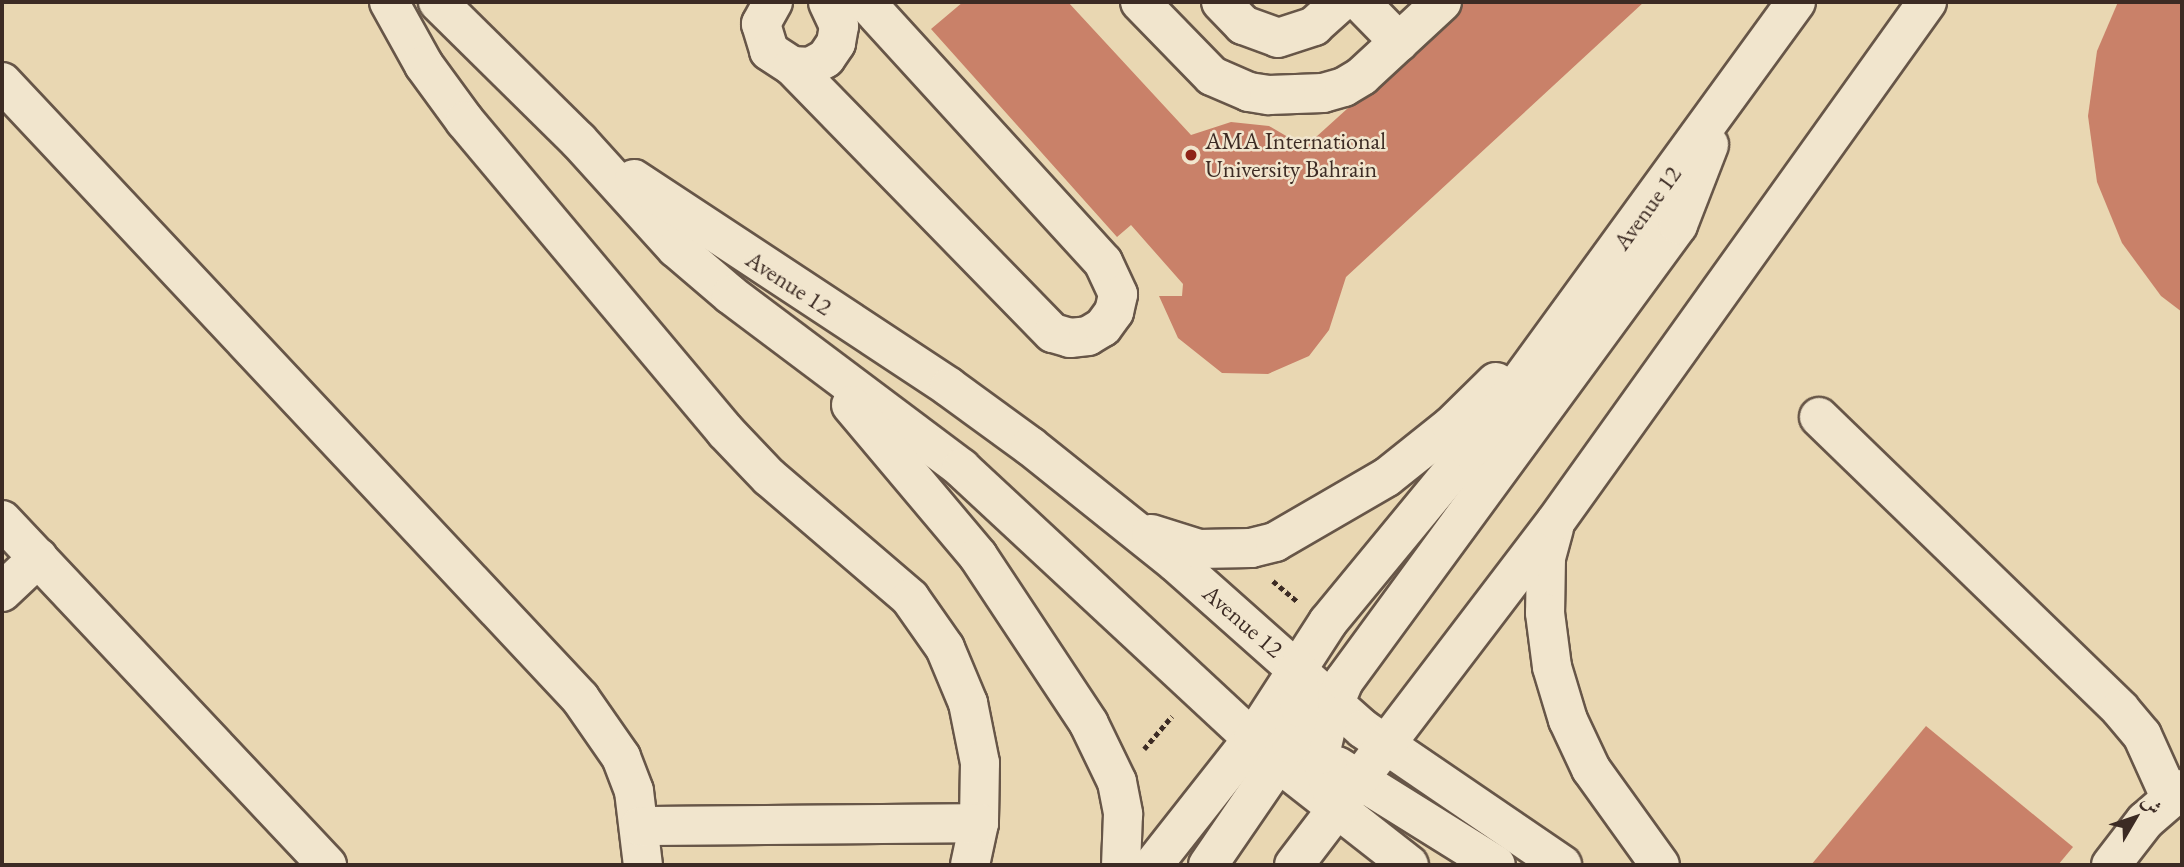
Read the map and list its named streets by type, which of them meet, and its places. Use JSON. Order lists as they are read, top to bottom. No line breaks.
{"streets":{"street":["Avenue 12"]},"places":["AMA International University Bahrain"],"north":"top right"}
